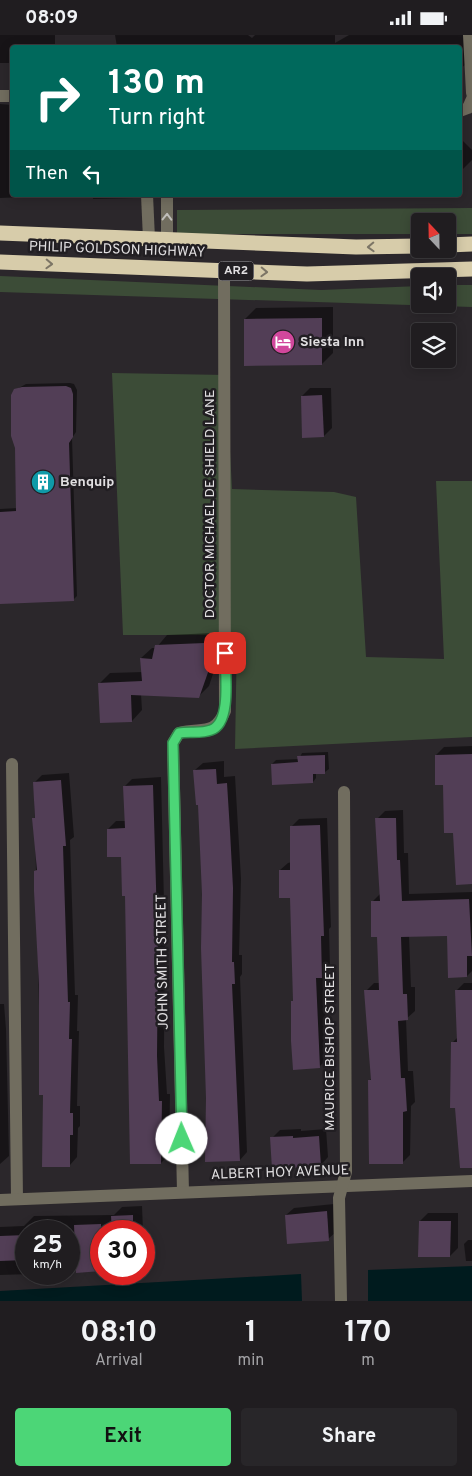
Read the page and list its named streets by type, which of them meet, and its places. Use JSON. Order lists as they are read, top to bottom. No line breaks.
{"streets":{"highway":["PHILIP GOLDSON HIGHWAY","AR2"],"street":["DOCTOR MICHAEL DE SHIELD LANE","JOHN SMITH STREET","MAURICE BISHOP STREET","ALBERT HOY AVENUE"]},"crossings":[["PHILIP GOLDSON HIGHWAY","DOCTOR MICHAEL DE SHIELD LANE"],["DOCTOR MICHAEL DE SHIELD LANE","JOHN SMITH STREET"],["JOHN SMITH STREET","ALBERT HOY AVENUE"],["MAURICE BISHOP STREET","ALBERT HOY AVENUE"]],"places":{"hotel":["Siesta Inn"],"building":["Benquip"]},"north":"top","page":{"status":"08:09","turn":["130 m","Turn right"],"then":"Then","speed":"25 km/h","limit":"30","eta":["08:10","Arrival","1","min","170","m"],"buttons":["Exit","Share"]}}
